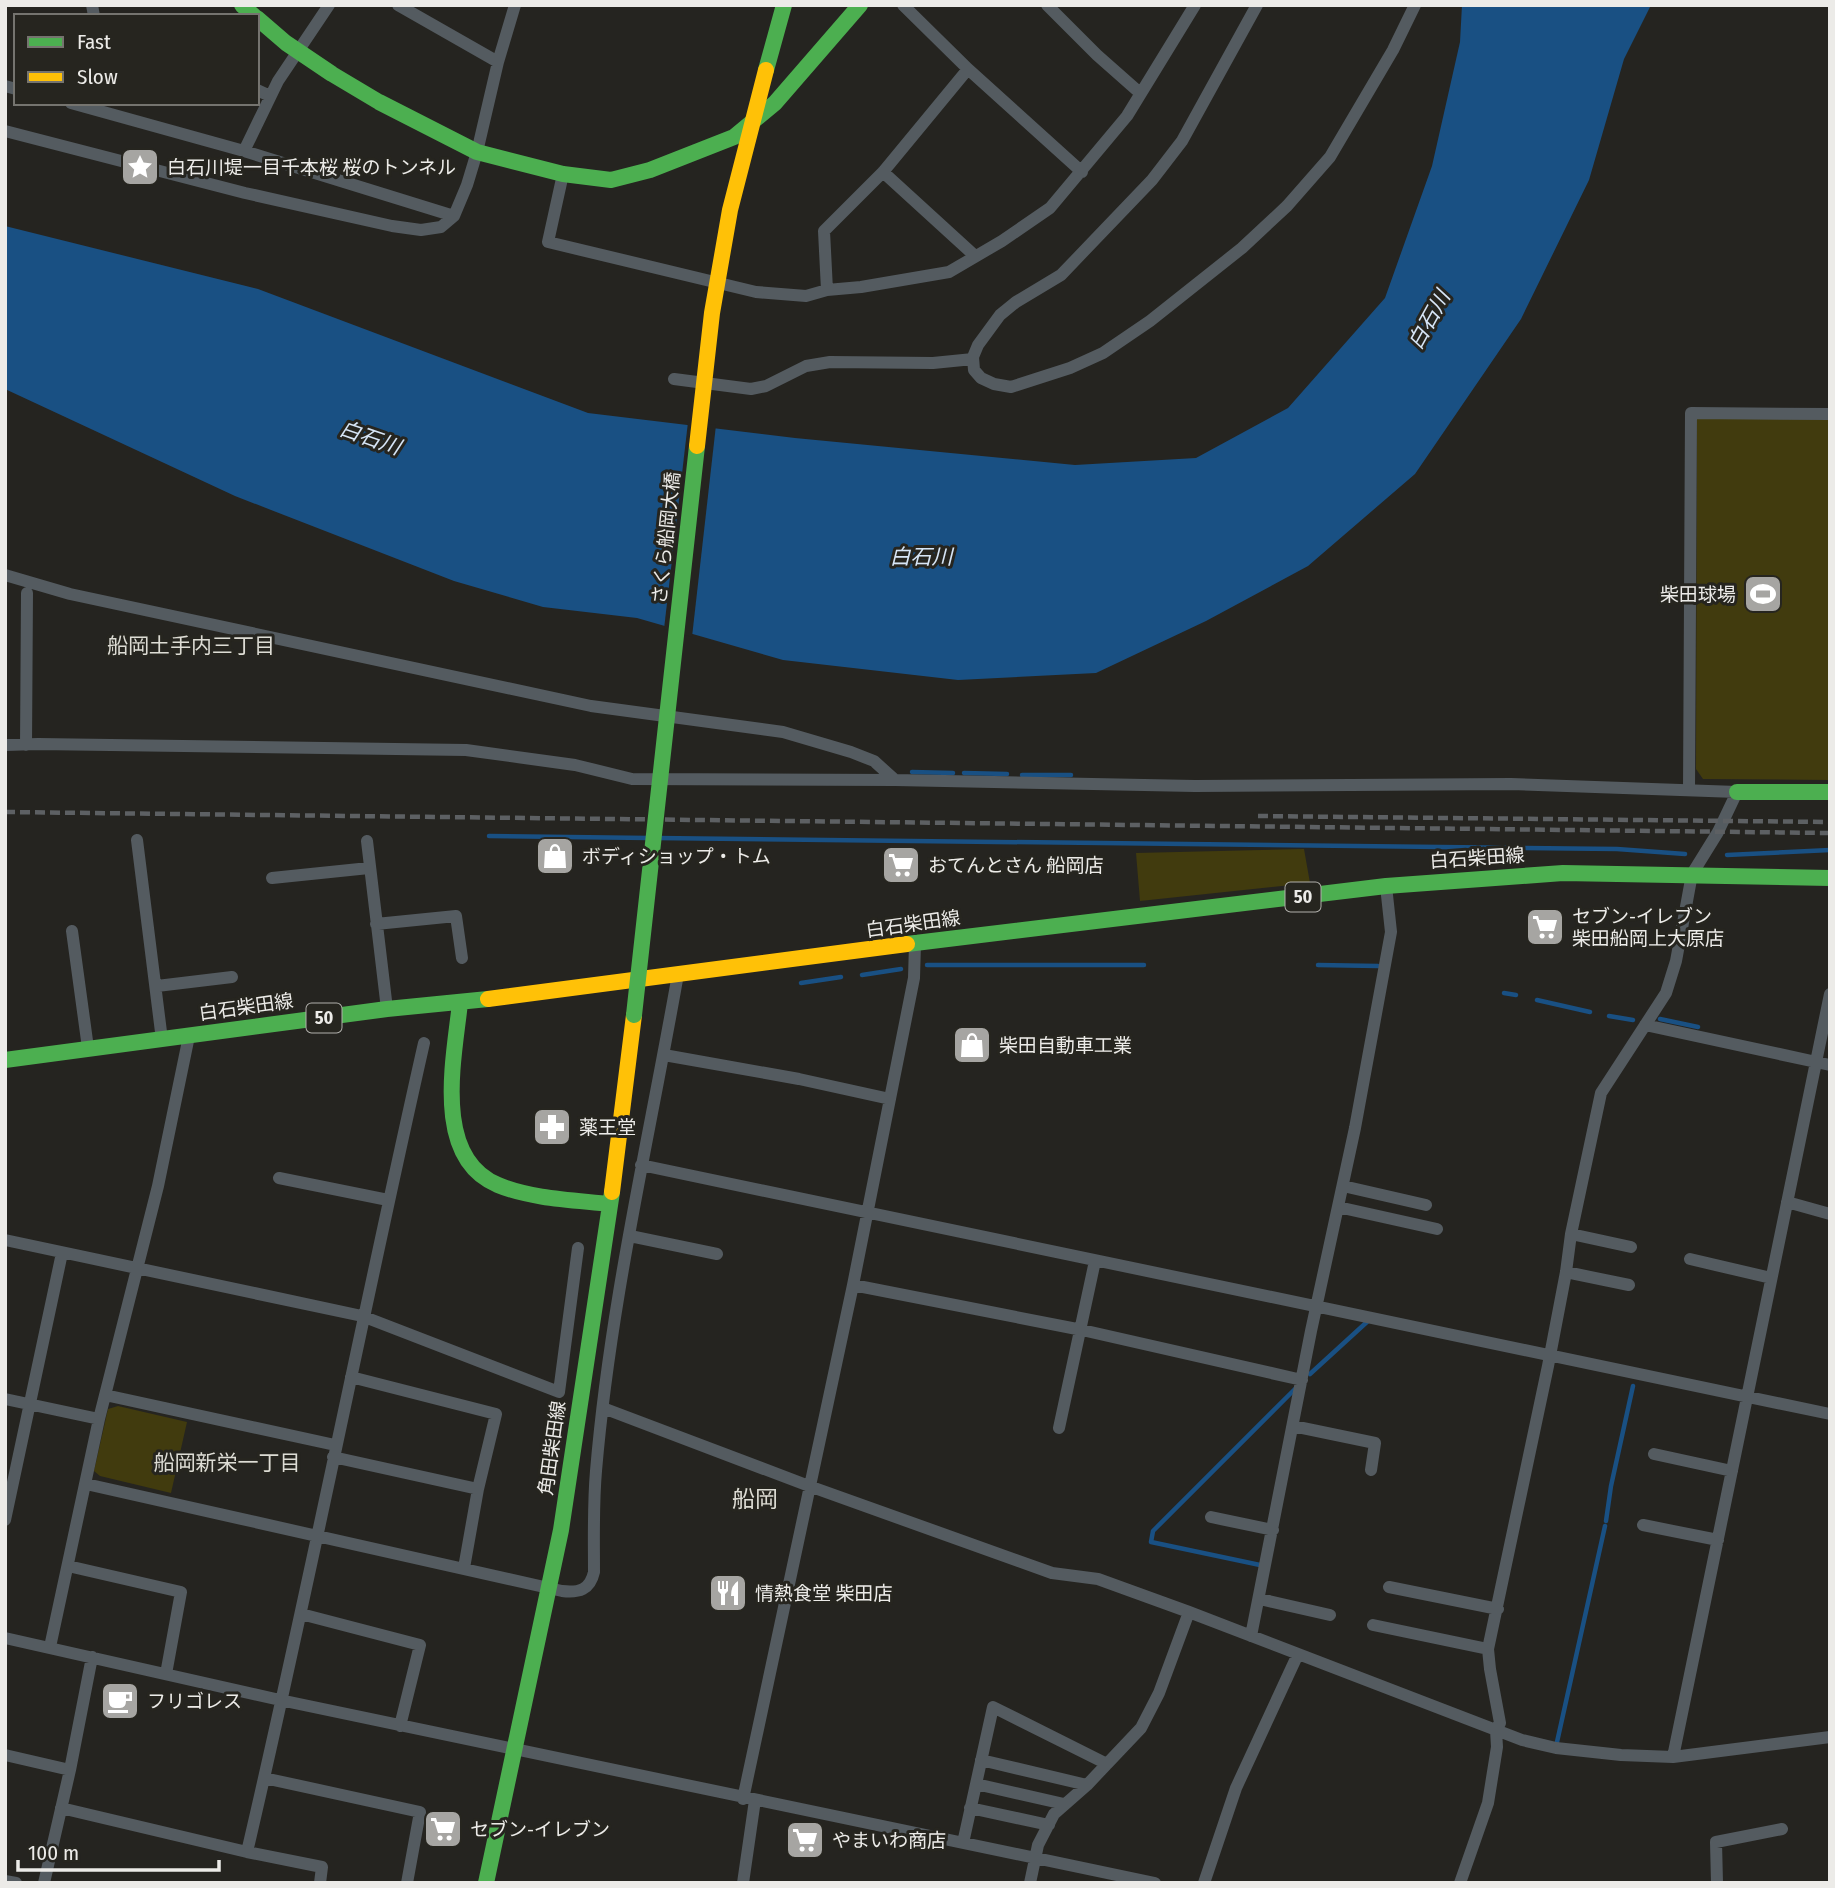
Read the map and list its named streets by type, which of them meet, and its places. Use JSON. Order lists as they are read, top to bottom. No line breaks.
{"streets":{"main road":["さくら船岡大橋","白石柴田線","50","角田柴田線"]},"crossings":[["さくら船岡大橋","角田柴田線"]],"districts":["船岡土手内三丁目","船岡新栄一丁目","船岡"],"water":["白石川"],"places":{"place":["白石川堤一目千本桜 桜のトンネル"],"sports":["柴田球場"],"shop":["ボディショップ・トム","柴田自動車工業"],"supermarket":["おてんとさん 船岡店","セブン-イレブン 柴田船岡上大原店","セブン-イレブン","やまいわ商店"],"pharmacy":["薬王堂"],"restaurant":["情熱食堂 柴田店"],"cafe":["フリゴレス"]},"legend":["Fast","Slow"],"scale_bar":"100 m"}
